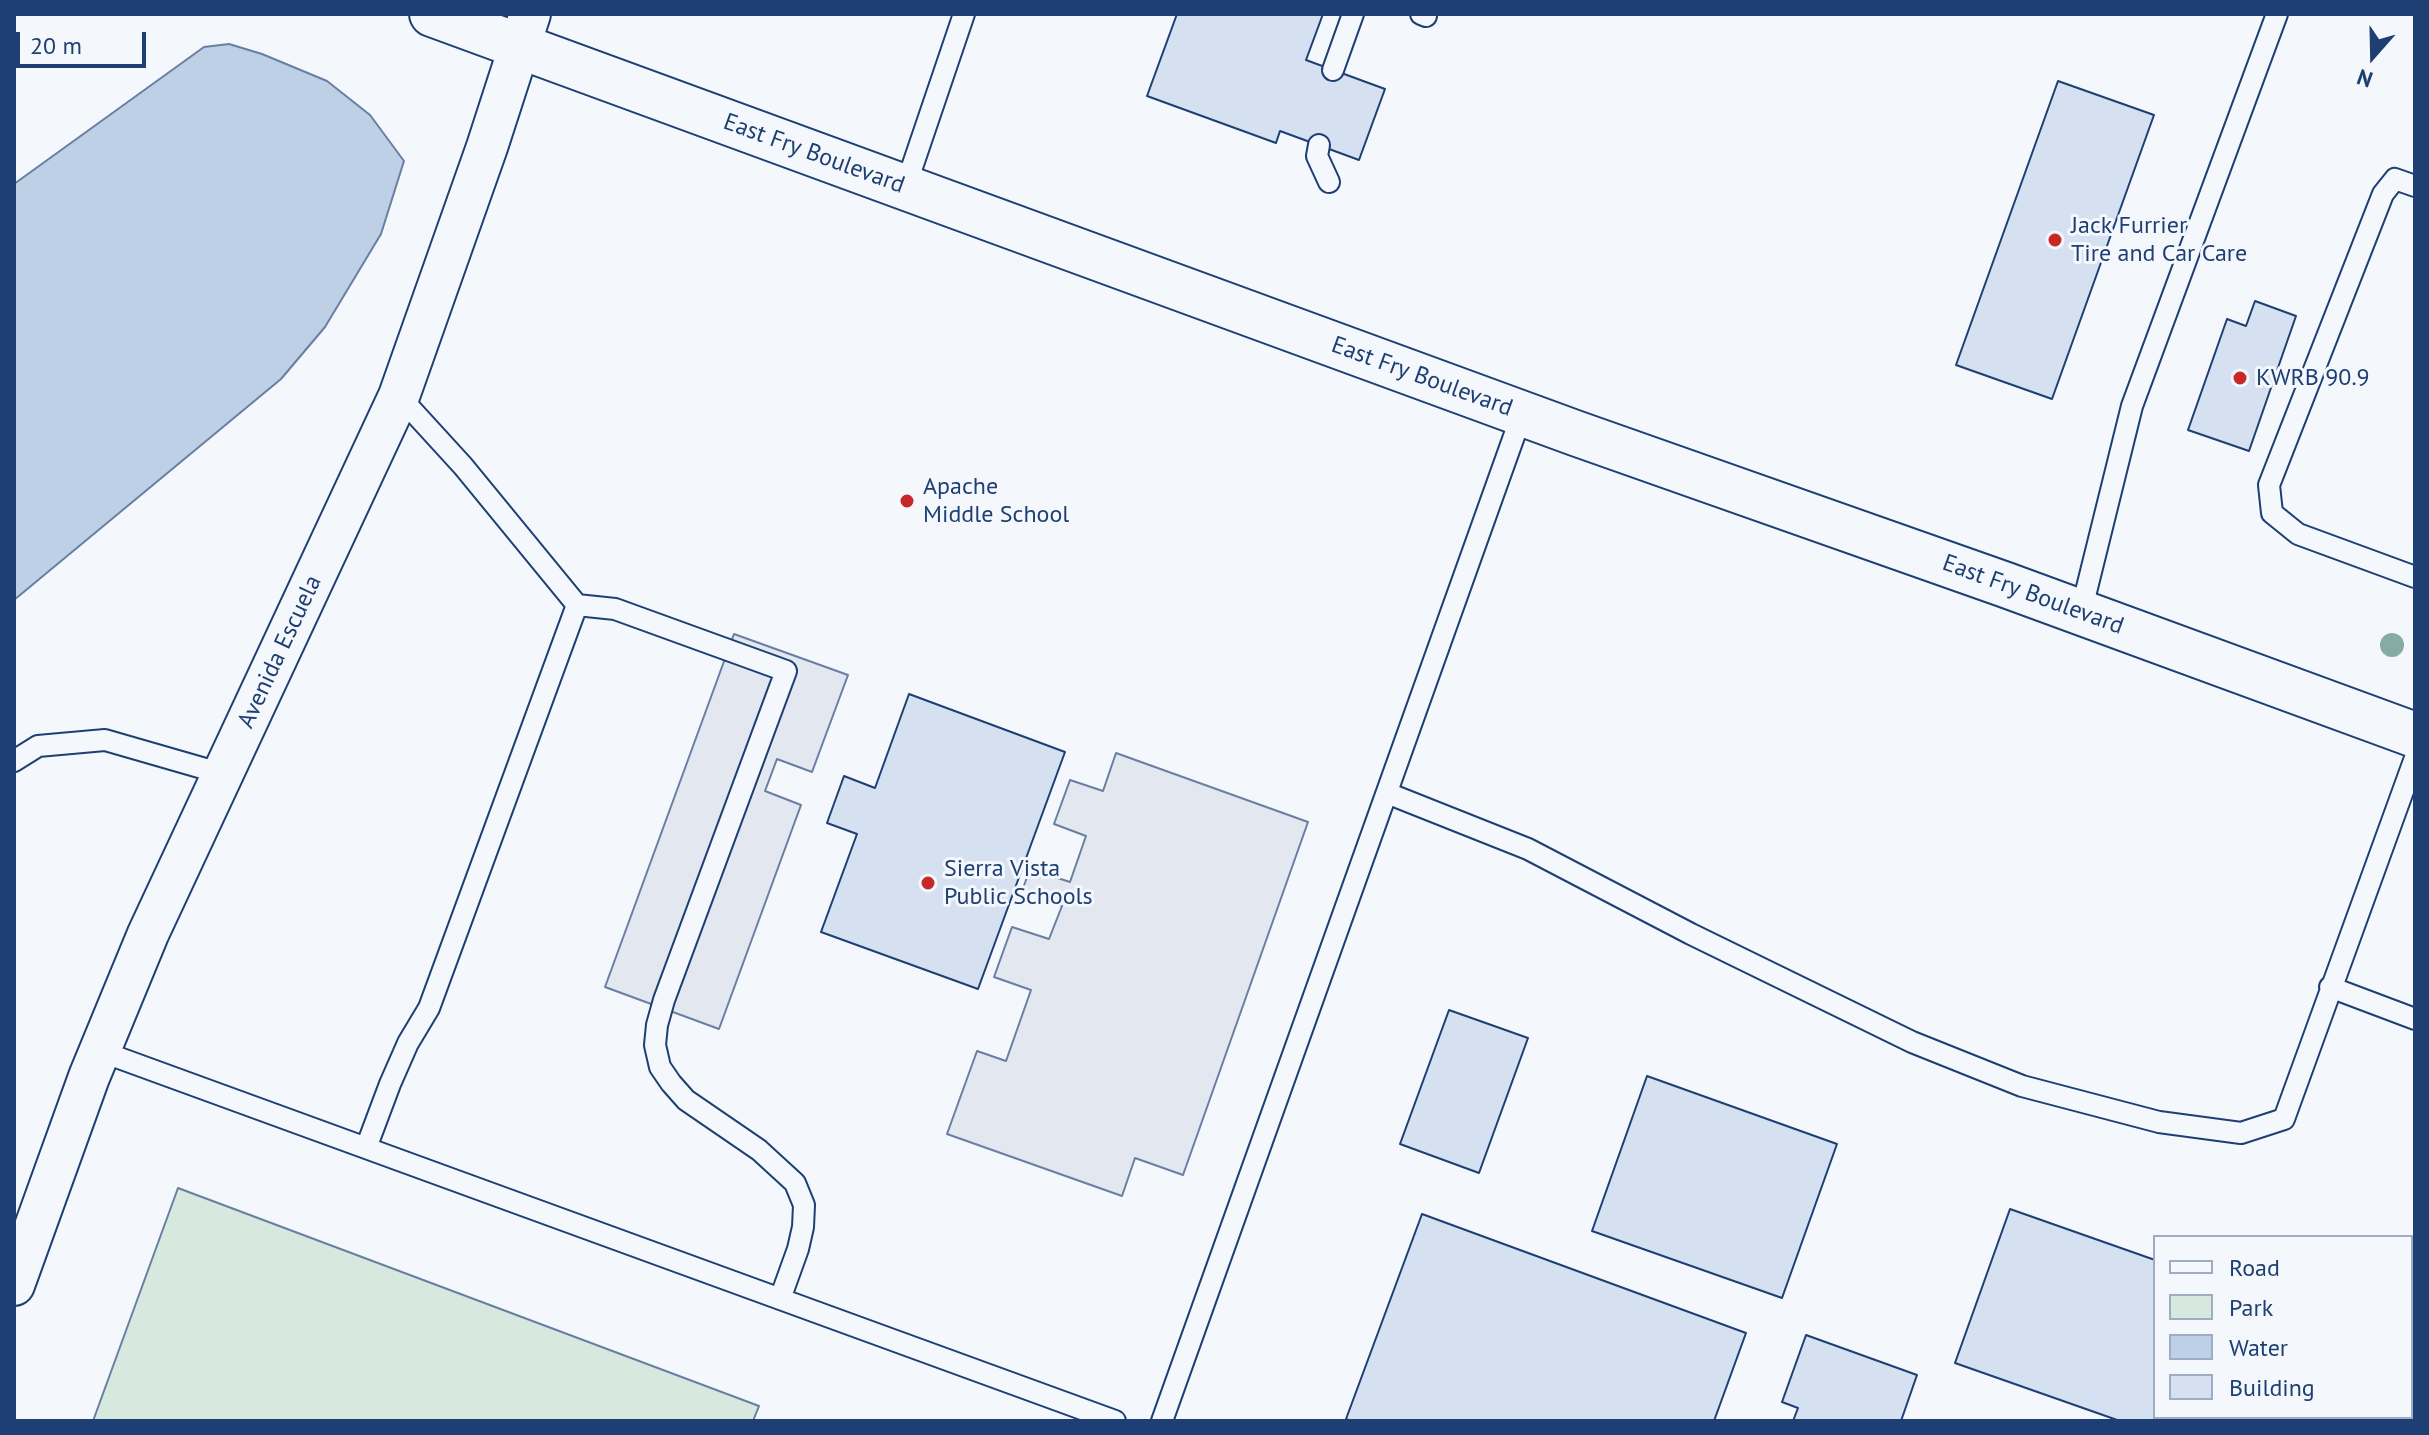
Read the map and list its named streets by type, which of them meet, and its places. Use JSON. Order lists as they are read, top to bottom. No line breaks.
{"streets":{"main road":["East Fry Boulevard"],"street":["Avenida Escuela"]},"crossings":[["East Fry Boulevard","Avenida Escuela"]],"places":["Jack Furrier Tire and Car Care","KWRB 90.9","Apache Middle School","Sierra Vista Public Schools"],"legend":["Road","Park","Water","Building"],"scale_bar":"20 m","north":"bottom"}
